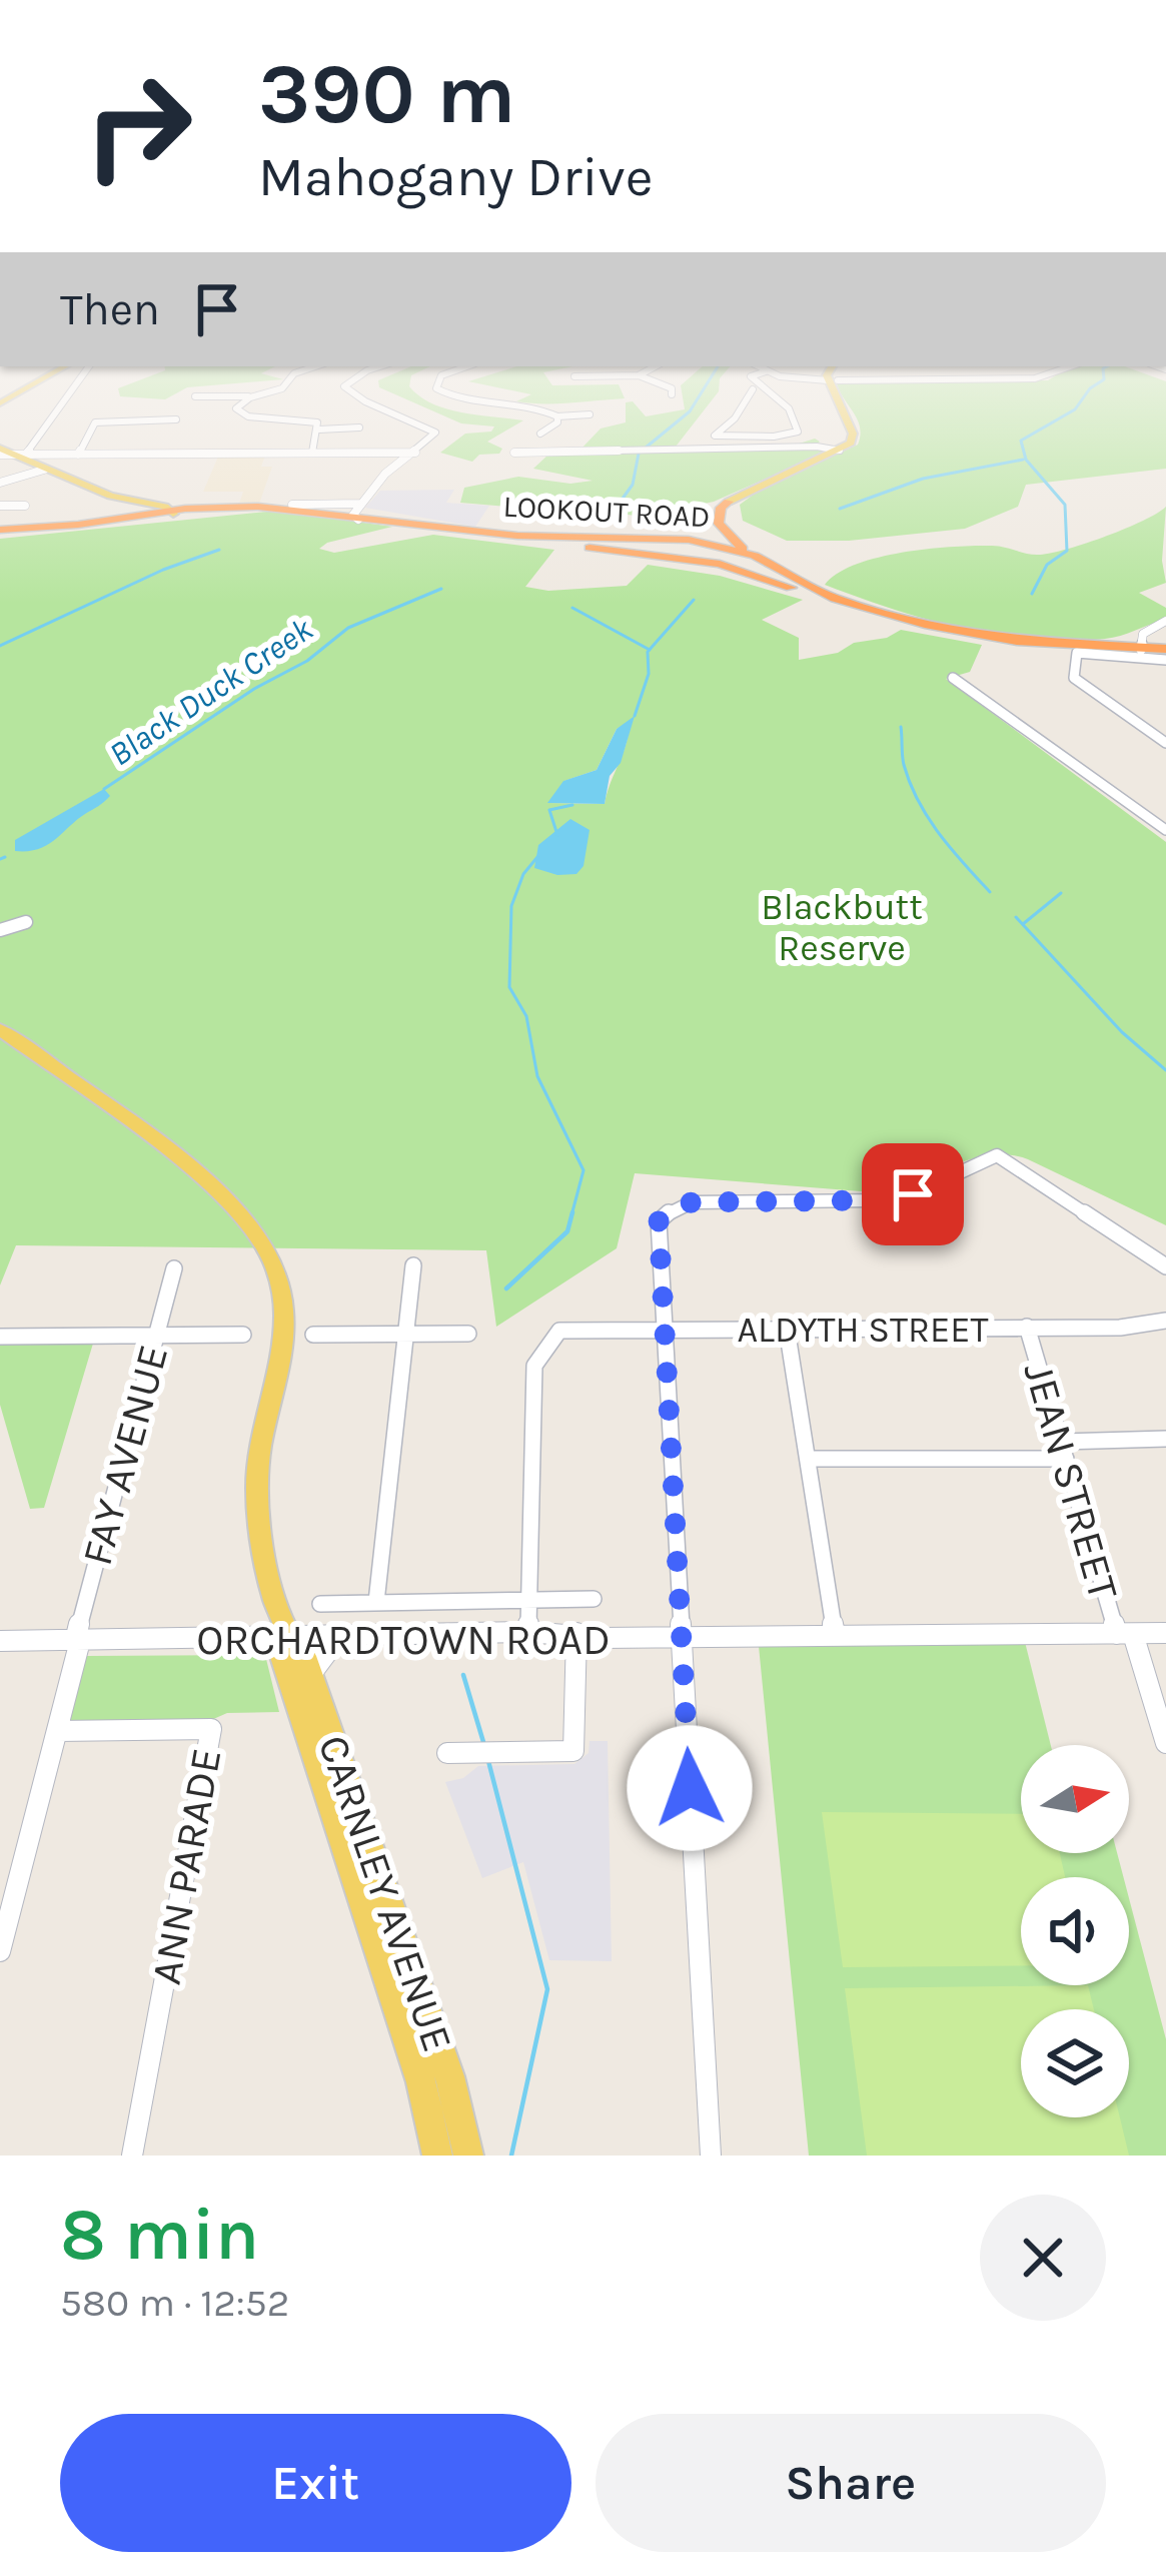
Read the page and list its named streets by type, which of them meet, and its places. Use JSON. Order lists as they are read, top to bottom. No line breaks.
{"streets":{"highway":["LOOKOUT ROAD"],"main road":["CARNLEY AVENUE"],"street":["ALDYTH STREET","FAY AVENUE","JEAN STREET","ORCHARDTOWN ROAD","ANN PARADE"]},"crossings":[["ALDYTH STREET","JEAN STREET"],["ALDYTH STREET","ORCHARDTOWN ROAD"],["FAY AVENUE","ORCHARDTOWN ROAD"],["FAY AVENUE","ANN PARADE"],["JEAN STREET","ORCHARDTOWN ROAD"],["ORCHARDTOWN ROAD","CARNLEY AVENUE"]],"water":["Black Duck Creek"],"parks":["Blackbutt Reserve"],"north":"right","page":{"turn":["390 m","Mahogany Drive"],"then":"Then","heading":["8 min","580 m · 12:52"],"buttons":["Exit","Share"]}}
